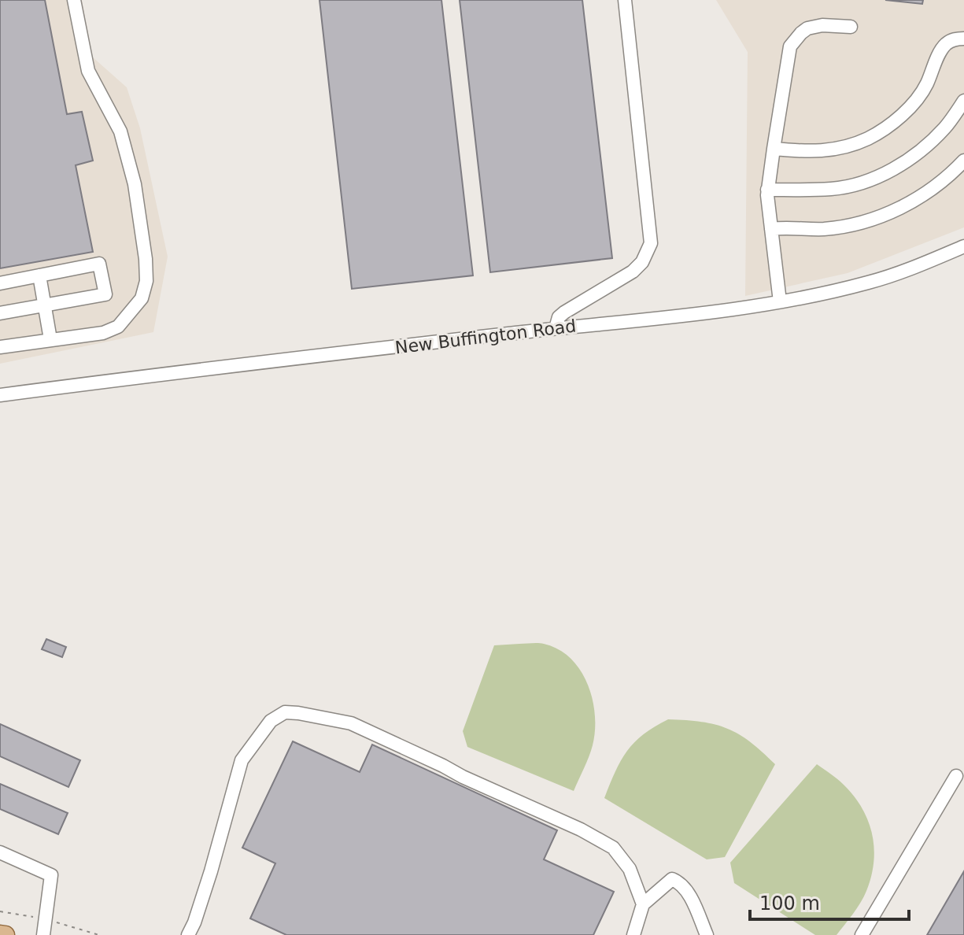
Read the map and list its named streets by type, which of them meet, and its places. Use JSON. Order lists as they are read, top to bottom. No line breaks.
{"streets":{"street":["New Buffington Road"]},"scale_bar":"100 m"}
